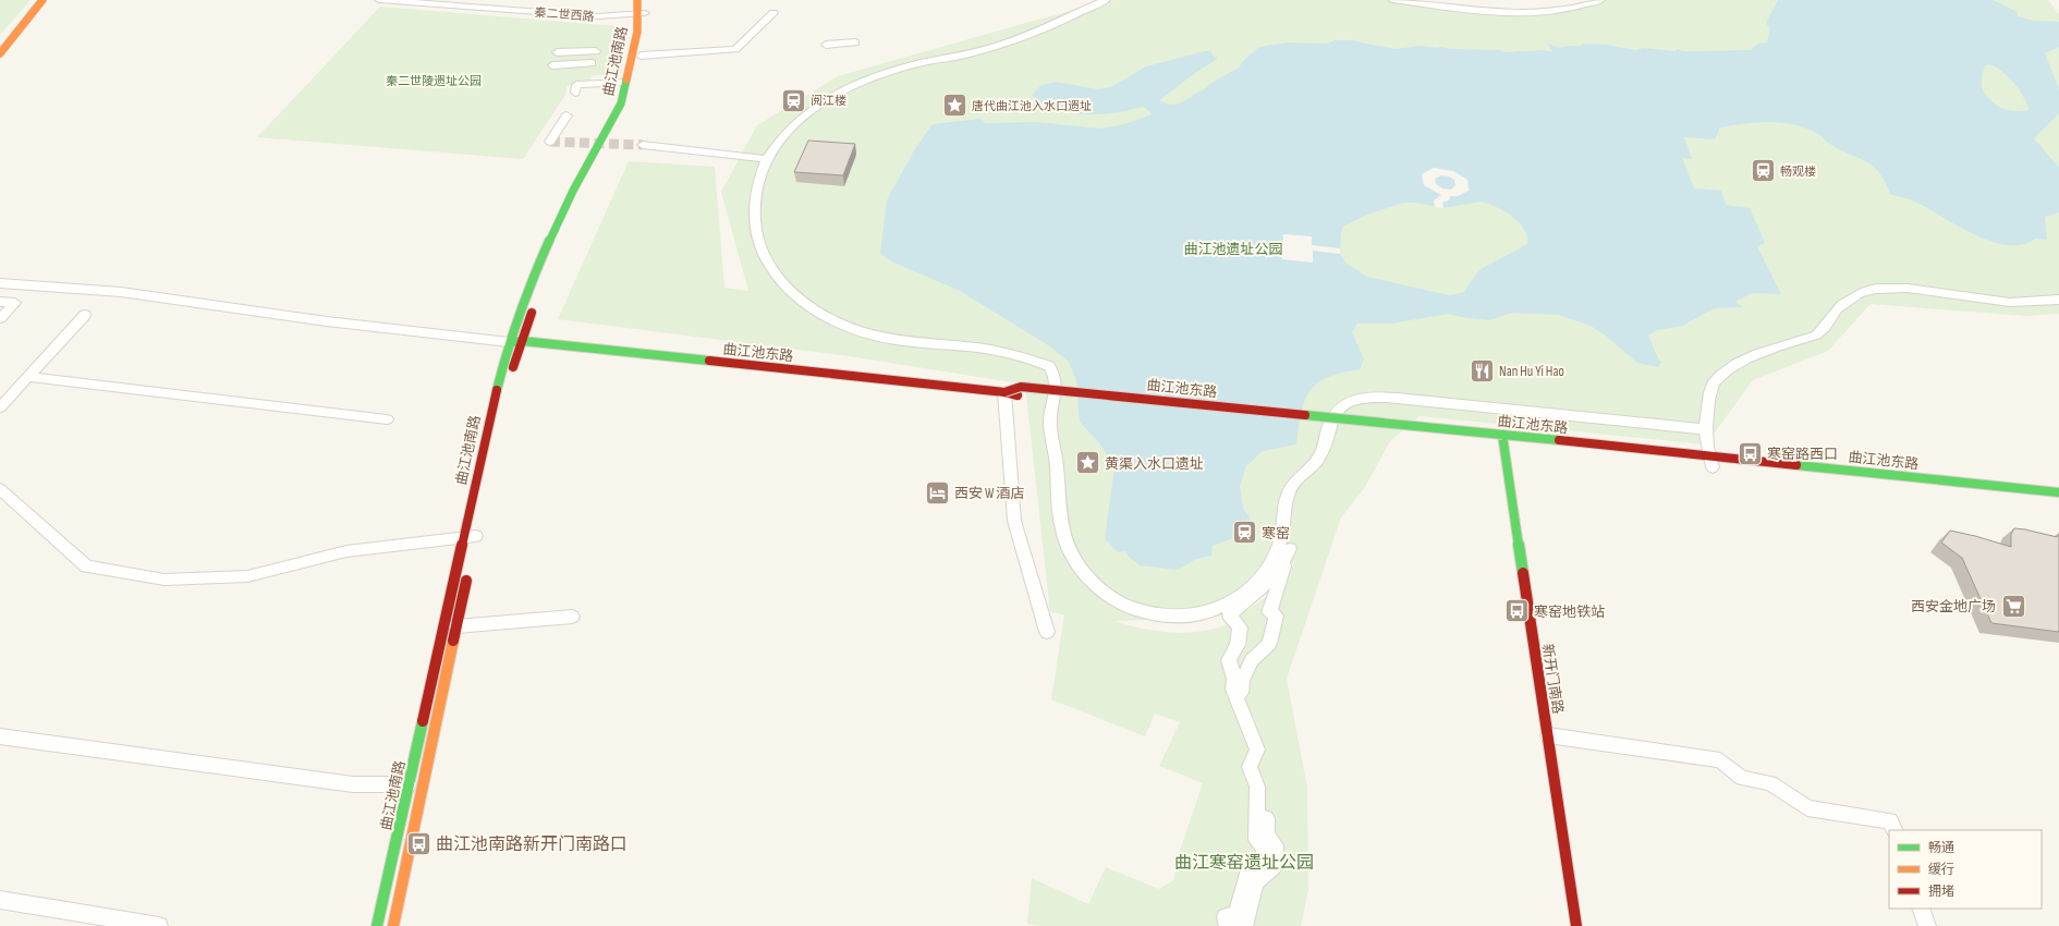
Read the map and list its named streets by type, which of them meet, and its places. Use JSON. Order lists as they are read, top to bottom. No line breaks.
{"streets":{"main road":["曲江池南路","曲江池东路","新开门南路"],"street":["秦二世西路"]},"crossings":[["秦二世西路","曲江池南路"],["曲江池南路","曲江池东路"],["曲江池东路","新开门南路"]],"parks":["秦二世陵遗址公园","曲江池遗址公园","曲江寒窑遗址公园"],"places":{"station":["阅江楼","畅观楼","寒窑"],"place":["唐代曲江池入水口遗址","黄渠入水口遗址"],"restaurant":["Nan Hu Yi Hao"],"bus stop":["寒窑路西口","寒窑地铁站","曲江池南路新开门南路口"],"hotel":["西安 W 酒店"],"supermarket":["西安金地广场"]},"legend":["畅通","缓行","拥堵"]}
